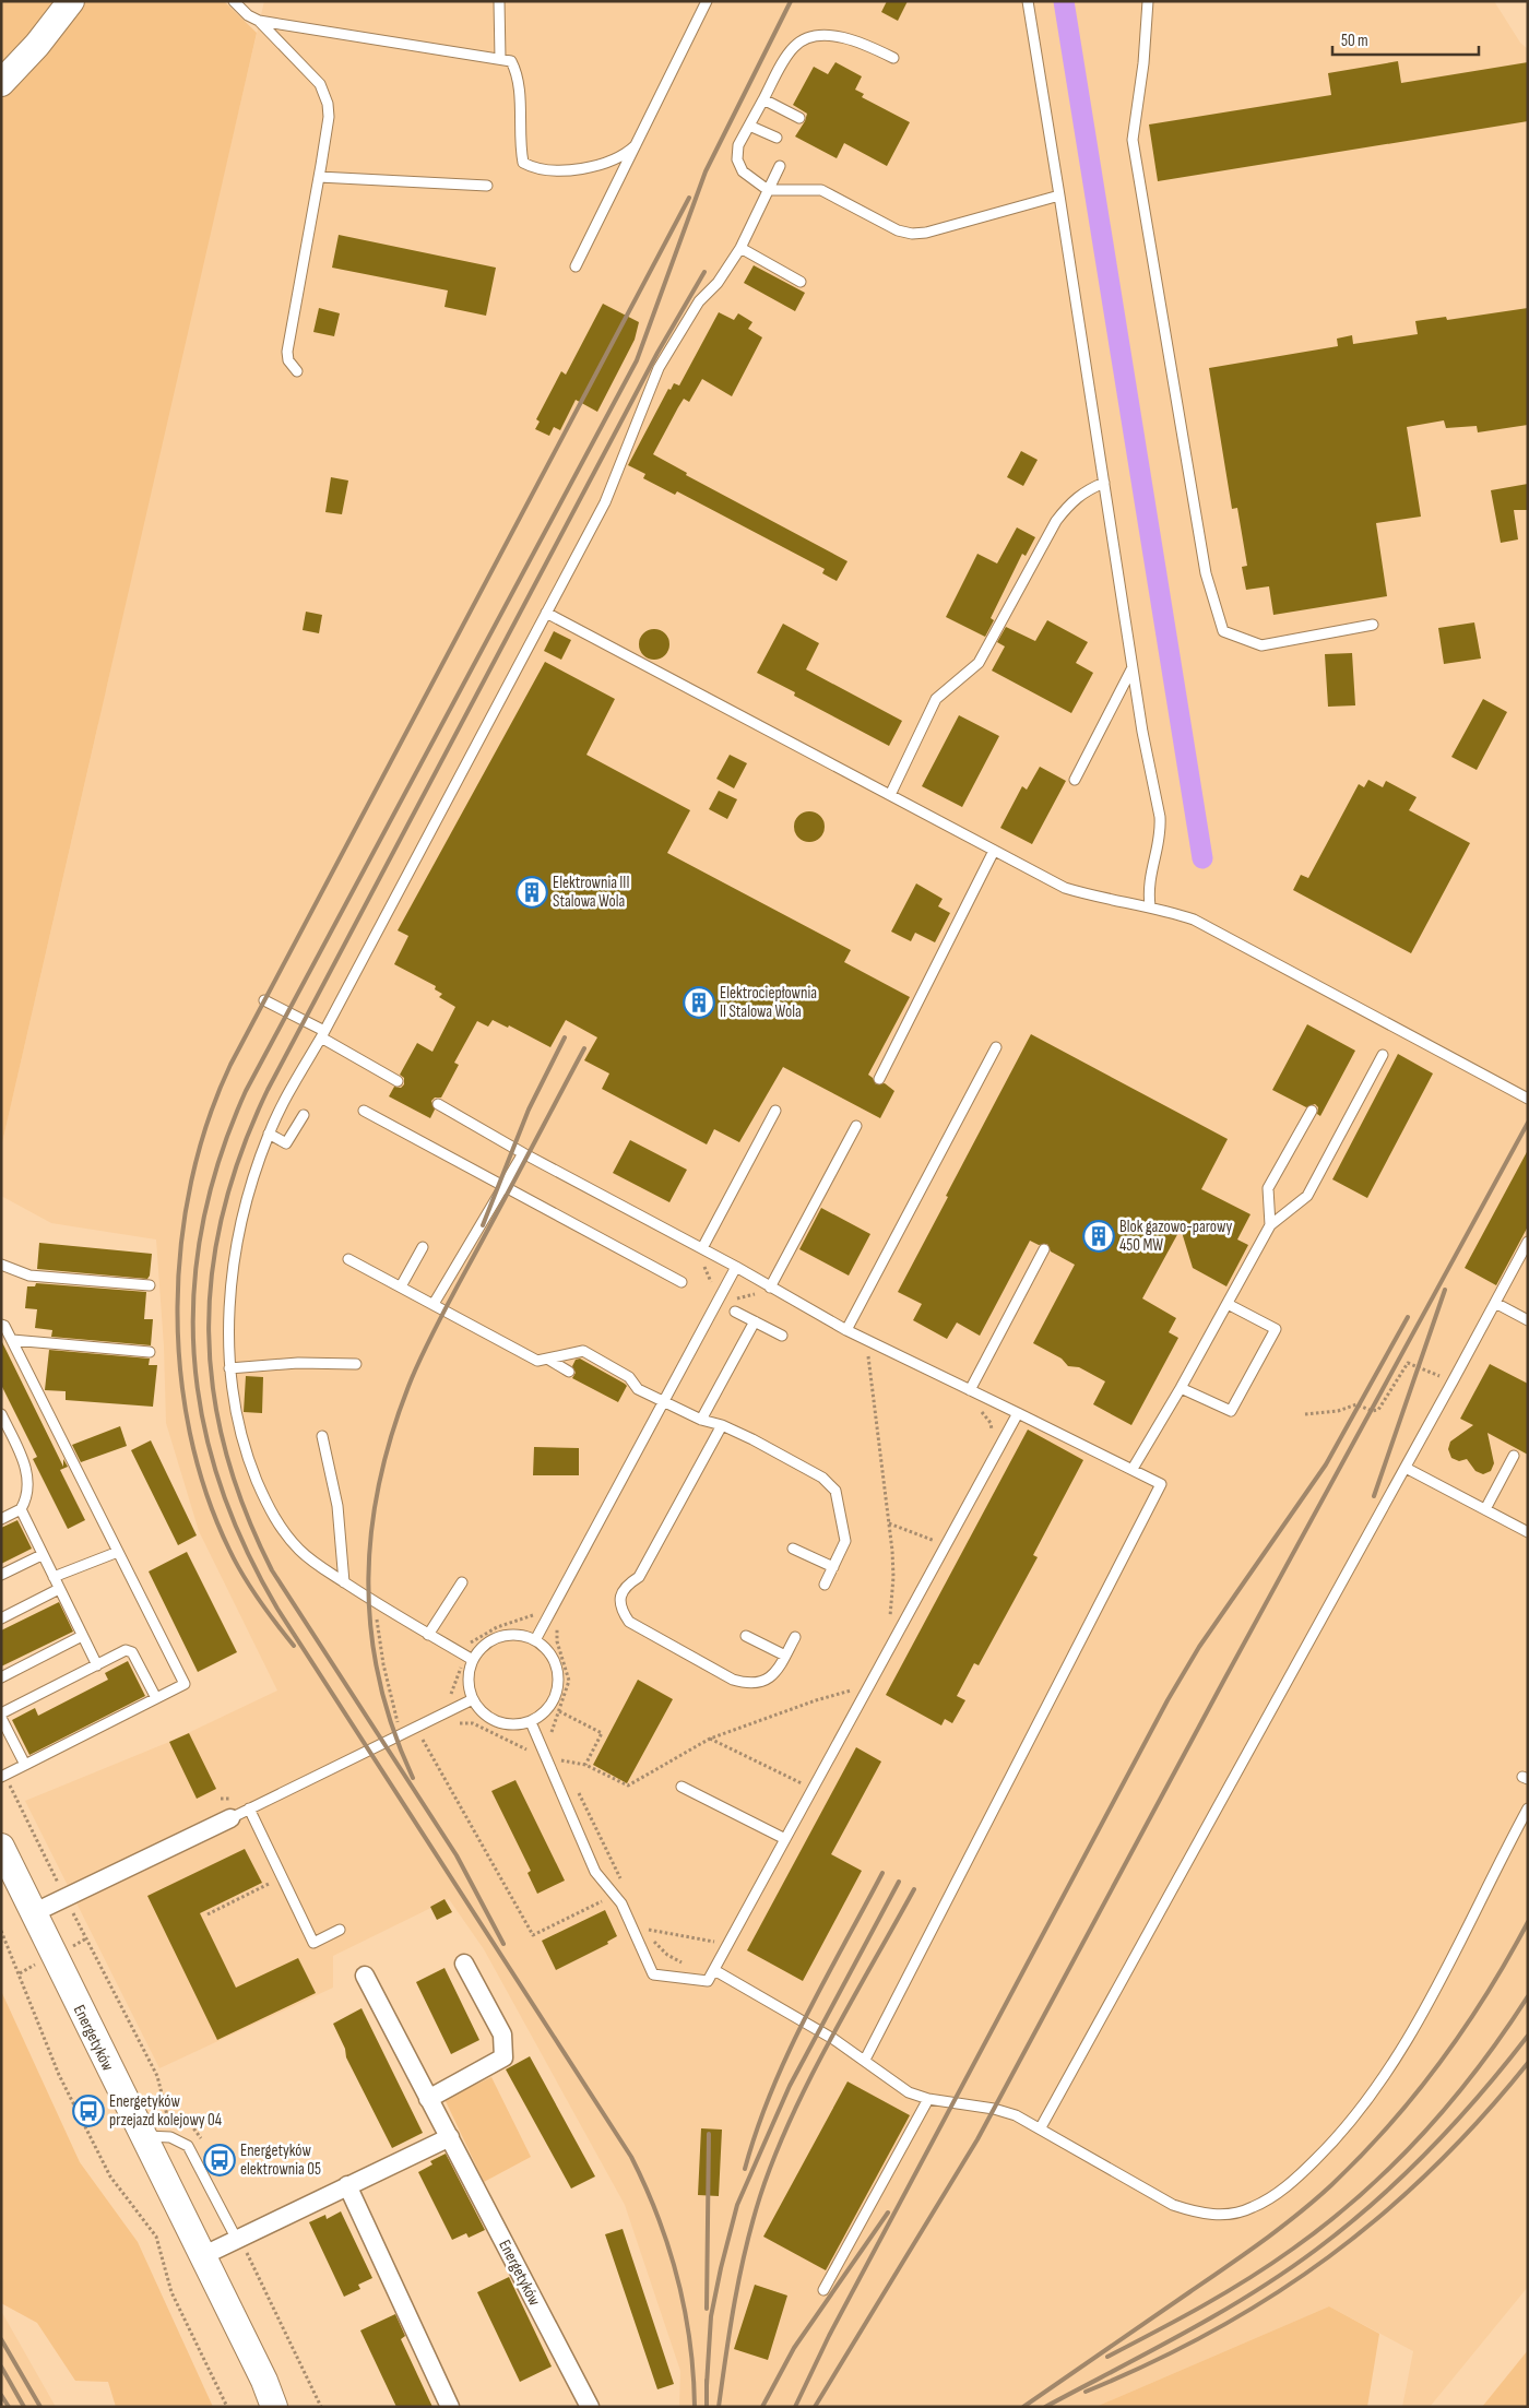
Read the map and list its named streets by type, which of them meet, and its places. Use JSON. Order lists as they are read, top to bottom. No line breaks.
{"streets":{"main road":["Energetyków"]},"places":{"building":["Elektrownia III Stalowa Wola","Elektrociepłownia II Stalowa Wola","Blok gazowo-parowy 450 MW"],"bus stop":["Energetyków przejazd kolejowy 04","Energetyków elektrownia 05"]},"scale_bar":"50 m"}
